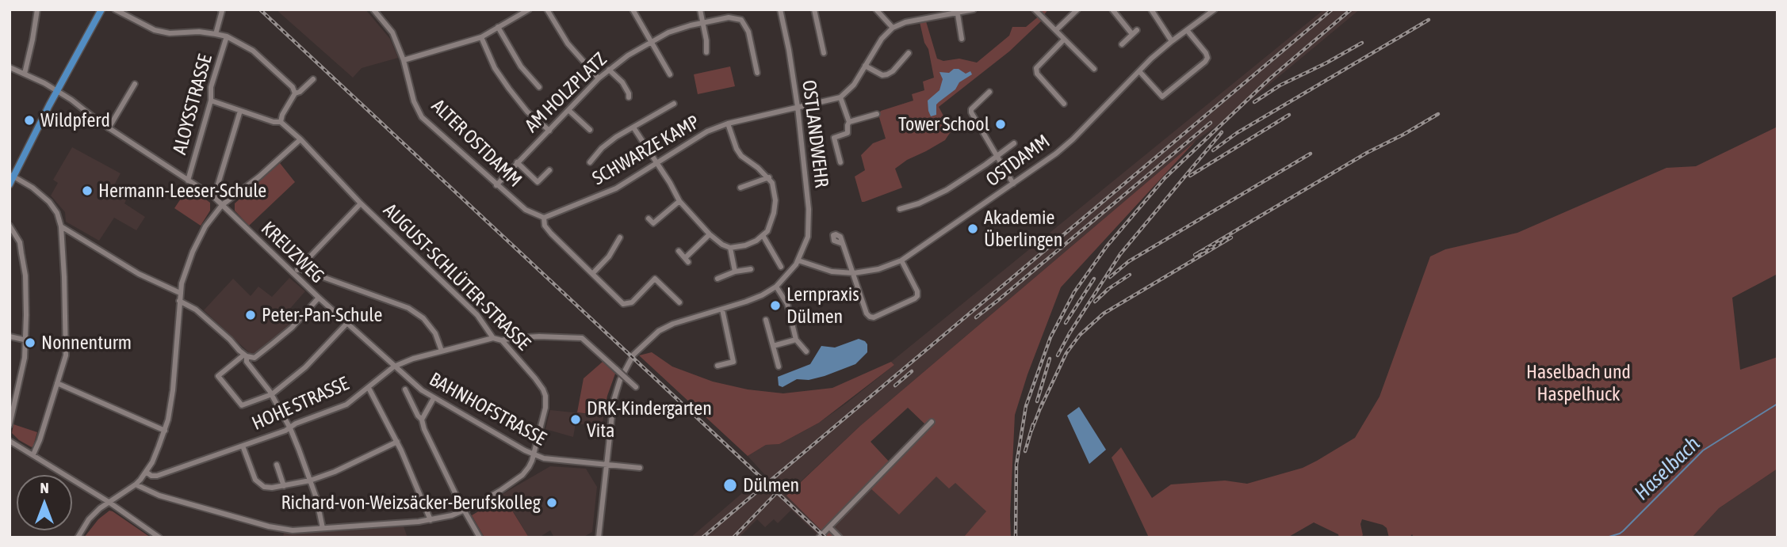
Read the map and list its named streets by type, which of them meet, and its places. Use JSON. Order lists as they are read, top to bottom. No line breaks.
{"streets":{"street":["AM HOLZPLATZ","ALOYSSTRASSE","OSTLANDWEHR","ALTER OSTDAMM","SCHWARZE KAMP","OSTDAMM","KREUZWEG","AUGUST-SCHLÜTER-STRASSE","HOHE STRASSE","BAHNHOFSTRASSE"]},"crossings":[["AM HOLZPLATZ","ALTER OSTDAMM"],["ALOYSSTRASSE","KREUZWEG"],["OSTLANDWEHR","SCHWARZE KAMP"],["OSTLANDWEHR","OSTDAMM"],["ALTER OSTDAMM","SCHWARZE KAMP"],["KREUZWEG","HOHE STRASSE"],["KREUZWEG","BAHNHOFSTRASSE"],["AUGUST-SCHLÜTER-STRASSE","HOHE STRASSE"],["AUGUST-SCHLÜTER-STRASSE","BAHNHOFSTRASSE"],["HOHE STRASSE","BAHNHOFSTRASSE"]],"water":["Haselbach"],"parks":["Haselbach und Haspelhuck"],"places":["Wildpferd","Tower School","Hermann-Leeser-Schule","Akademie Überlingen","Lernpraxis Dülmen","Peter-Pan-Schule","Nonnenturm","DRK-Kindergarten Vita","Dülmen","Richard-von-Weizsäcker-Berufskolleg"],"north":"top"}
